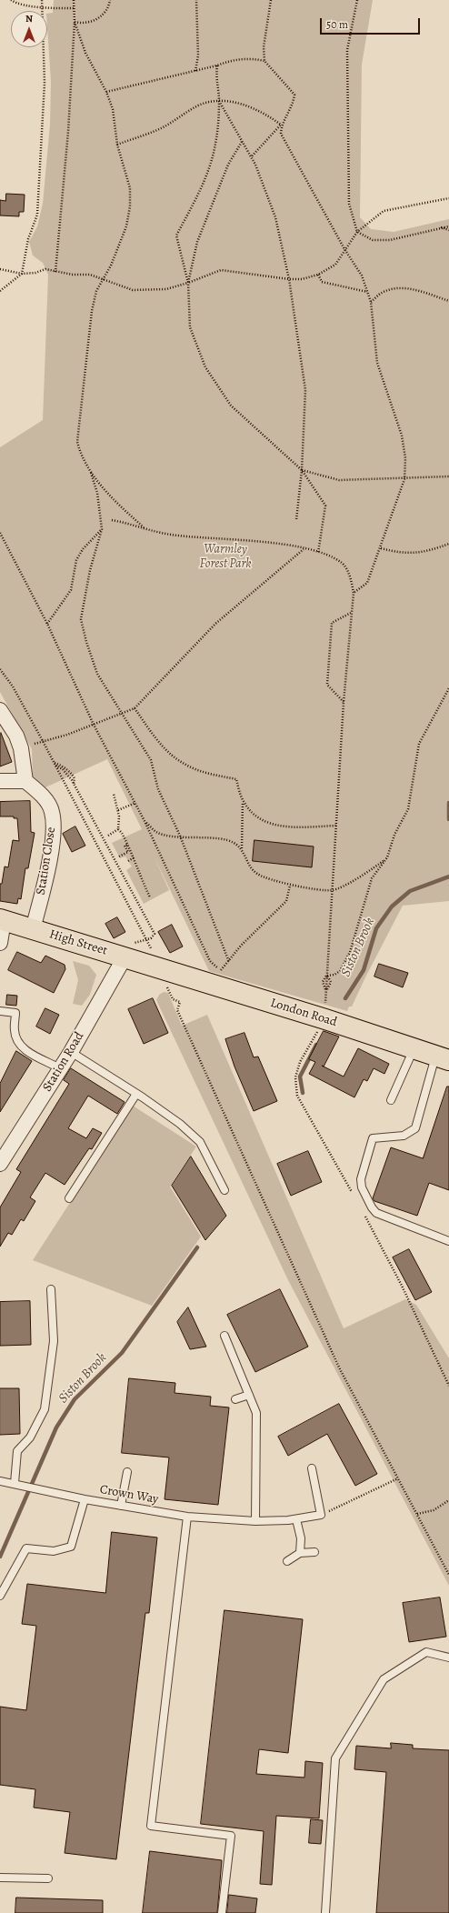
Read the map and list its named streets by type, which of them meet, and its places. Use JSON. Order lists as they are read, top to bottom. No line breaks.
{"streets":{"main road":["High Street","London Road"],"street":["Station Close","Station Road"],"lane":["Crown Way"]},"crossings":[["Station Close","High Street"],["High Street","London Road"],["High Street","Station Road"]],"water":["Siston Brook"],"parks":["Warmley Forest Park"],"scale_bar":"50 m","north":"top"}
